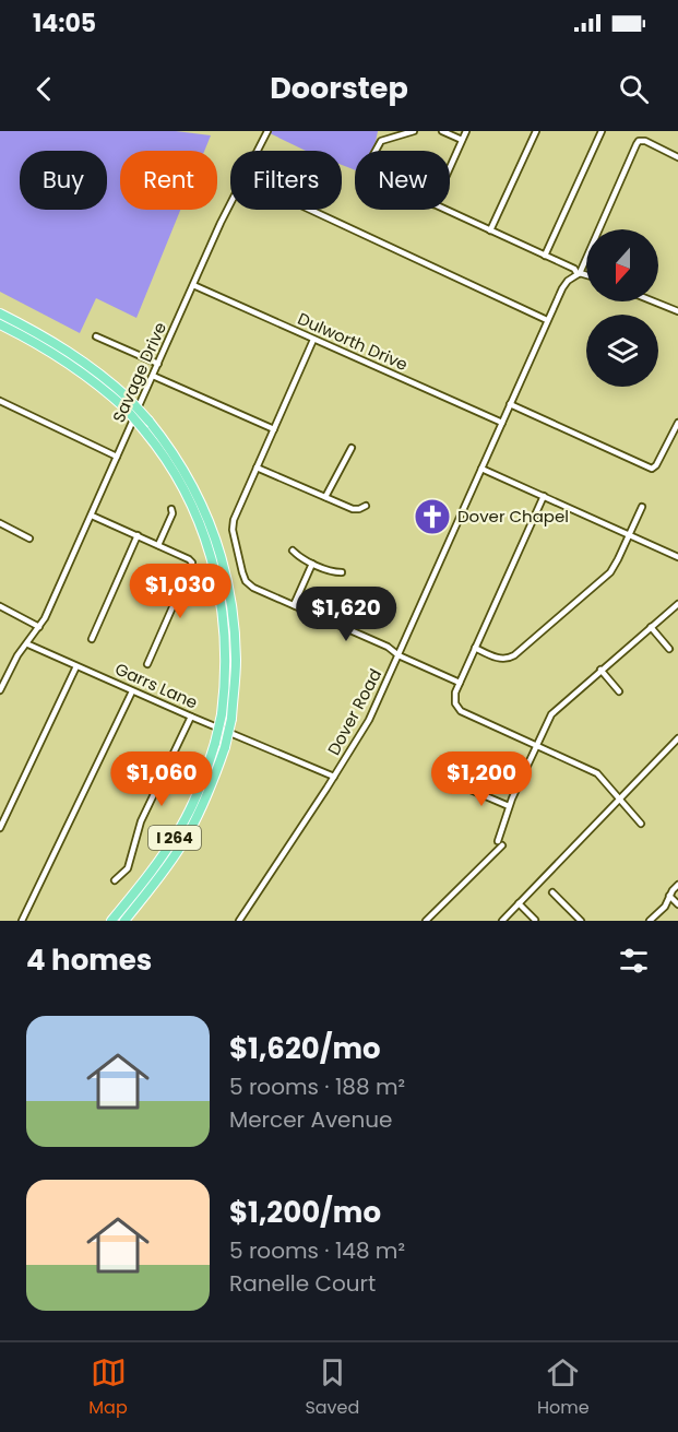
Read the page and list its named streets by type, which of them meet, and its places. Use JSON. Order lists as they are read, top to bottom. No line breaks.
{"streets":{"highway":["I 264"],"street":["Dulworth Drive","Savage Drive","Garrs Lane","Dover Road"]},"crossings":[["Dulworth Drive","Savage Drive"],["Dulworth Drive","Dover Road"],["Garrs Lane","Dover Road"]],"places":{"church":["Dover Chapel"]},"north":"bottom","page":{"status":"14:05","header":"Doorstep","chip":["Buy","Rent","Filters","New"],"price":["$1,030","$1,620","$1,060","$1,200"],"heading":"4 homes","list":[{"name":"$1,620/mo","note":"5 rooms · 188 m² · Mercer Avenue"},{"name":"$1,200/mo","note":"5 rooms · 148 m² · Ranelle Court"}],"tabs":["Map","Saved","Home"]}}
